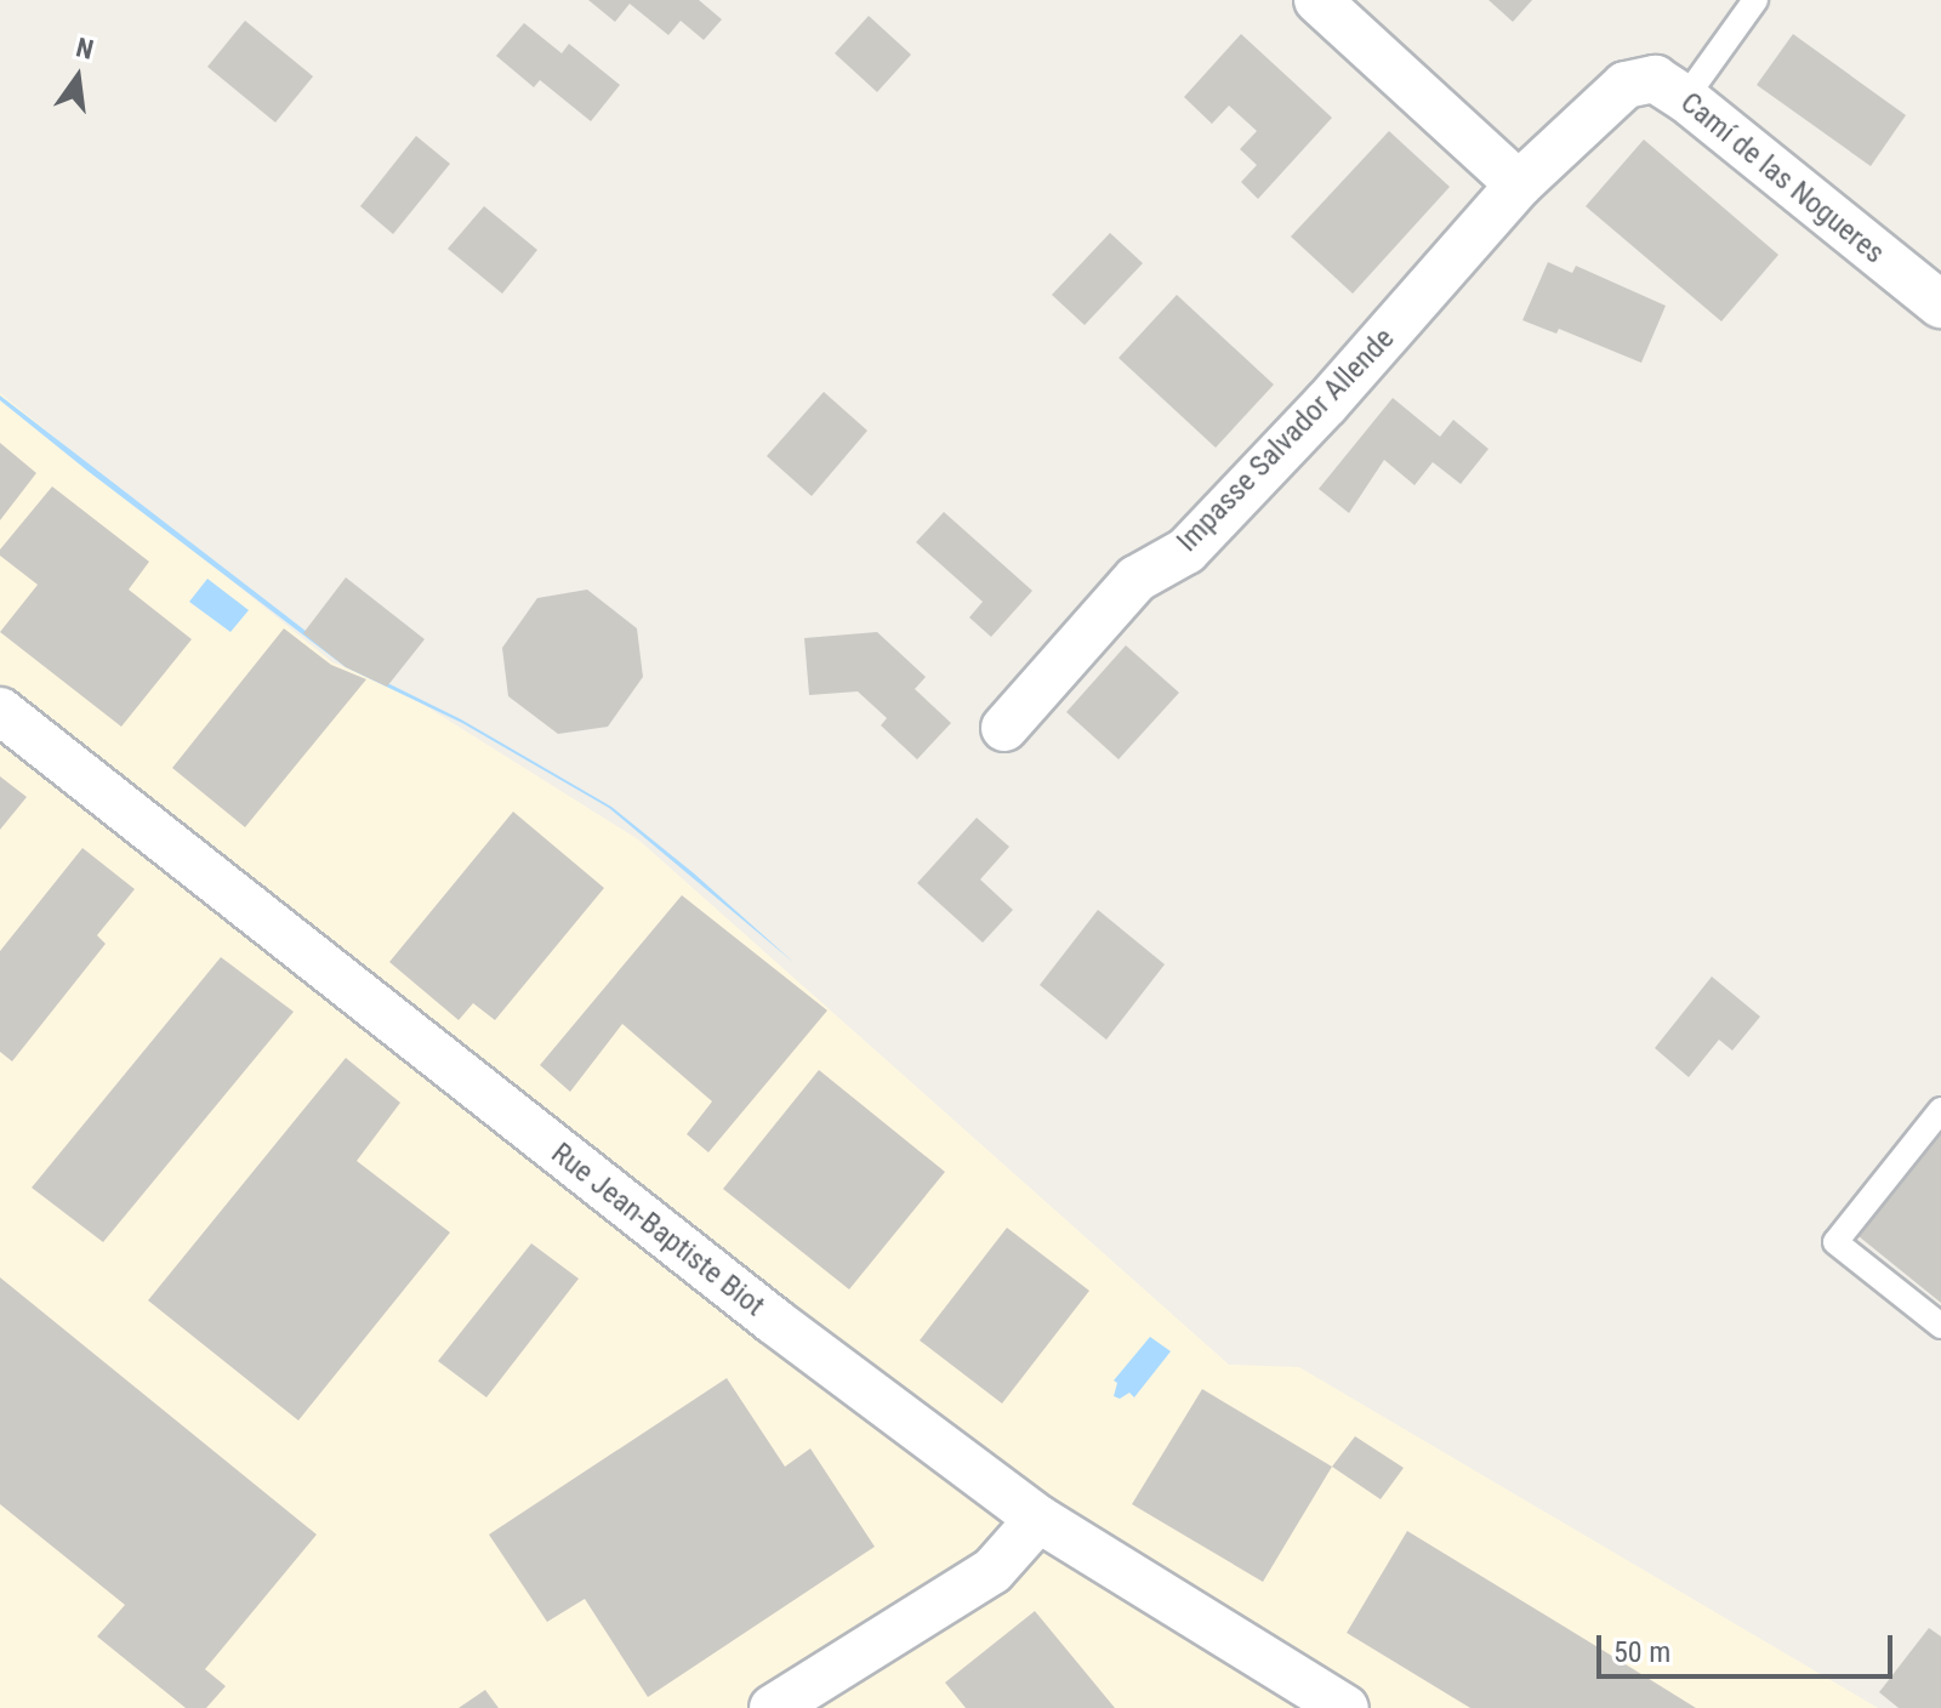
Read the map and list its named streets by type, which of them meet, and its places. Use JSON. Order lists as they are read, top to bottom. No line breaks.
{"streets":{"street":["Camí de las Nogueres","Impasse Salvador Allende","Rue Jean-Baptiste Biot"]},"crossings":[["Camí de las Nogueres","Impasse Salvador Allende"]],"scale_bar":"50 m","north":"top"}
